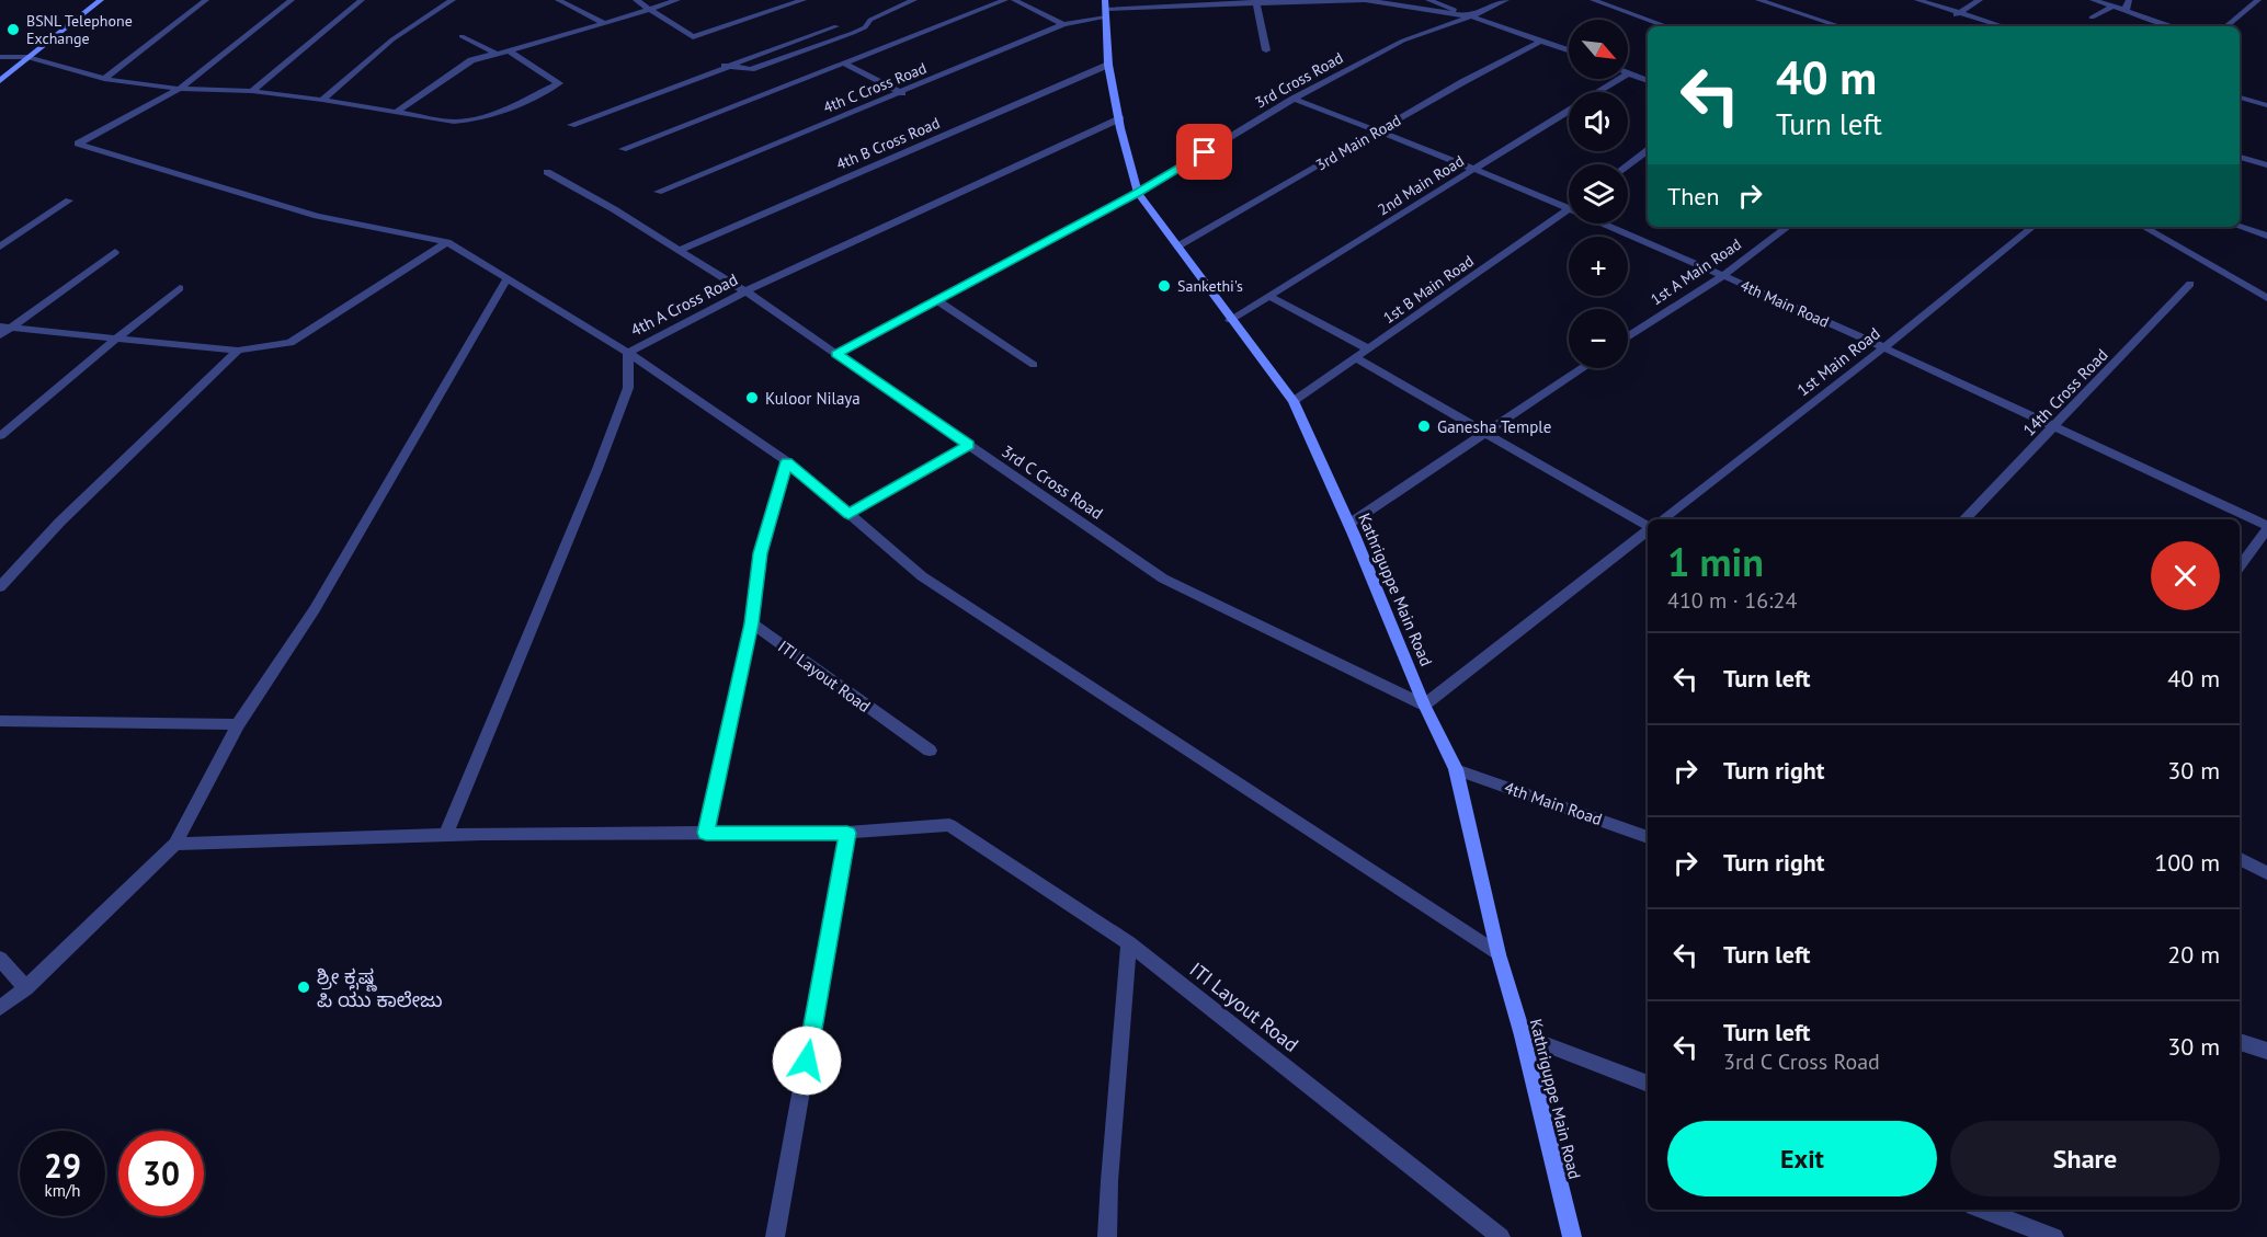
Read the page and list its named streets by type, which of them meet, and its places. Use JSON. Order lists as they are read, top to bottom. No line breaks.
{"streets":{"main road":["Kathriguppe Main Road"],"street":["3rd Cross Road","4th C Cross Road","3rd Main Road","4th B Cross Road","2nd Main Road","1st A Main Road","1st B Main Road","4th Main Road","4th A Cross Road","1st Main Road","14th Cross Road","3rd C Cross Road","ITI Layout Road"]},"crossings":[["3rd Cross Road","4th C Cross Road"],["3rd Cross Road","4th Main Road"],["3rd Cross Road","3rd C Cross Road"],["3rd Cross Road","Kathriguppe Main Road"],["4th C Cross Road","Kathriguppe Main Road"],["3rd Main Road","4th Main Road"],["3rd Main Road","Kathriguppe Main Road"],["4th B Cross Road","3rd C Cross Road"],["4th B Cross Road","Kathriguppe Main Road"],["2nd Main Road","4th Main Road"],["2nd Main Road","Kathriguppe Main Road"],["1st A Main Road","4th Main Road"],["1st B Main Road","Kathriguppe Main Road"],["4th Main Road","1st Main Road"],["4th Main Road","14th Cross Road"],["4th Main Road","Kathriguppe Main Road"],["4th A Cross Road","3rd C Cross Road"],["4th A Cross Road","Kathriguppe Main Road"],["3rd C Cross Road","Kathriguppe Main Road"]],"places":["BSNL Telephone Exchange","Sankethi's","Kuloor Nilaya","Ganesha Temple","ಶ್ರೀ ಕೃಷ್ಣ ಪಿ ಯು ಕಾಲೇಜು"],"north":"bottom right","page":{"map_buttons":["+","−"],"turn":["40 m","Turn left"],"then":"Then","heading":["1 min","410 m · 16:24"],"list":[{"name":"Turn left","value":"40 m"},{"name":"Turn right","value":"30 m"},{"name":"Turn right","value":"100 m"},{"name":"Turn left","value":"20 m"},{"name":"Turn left","note":"3rd C Cross Road","value":"30 m"}],"buttons":["Exit","Share"],"speed":"29 km/h","limit":"30"}}
